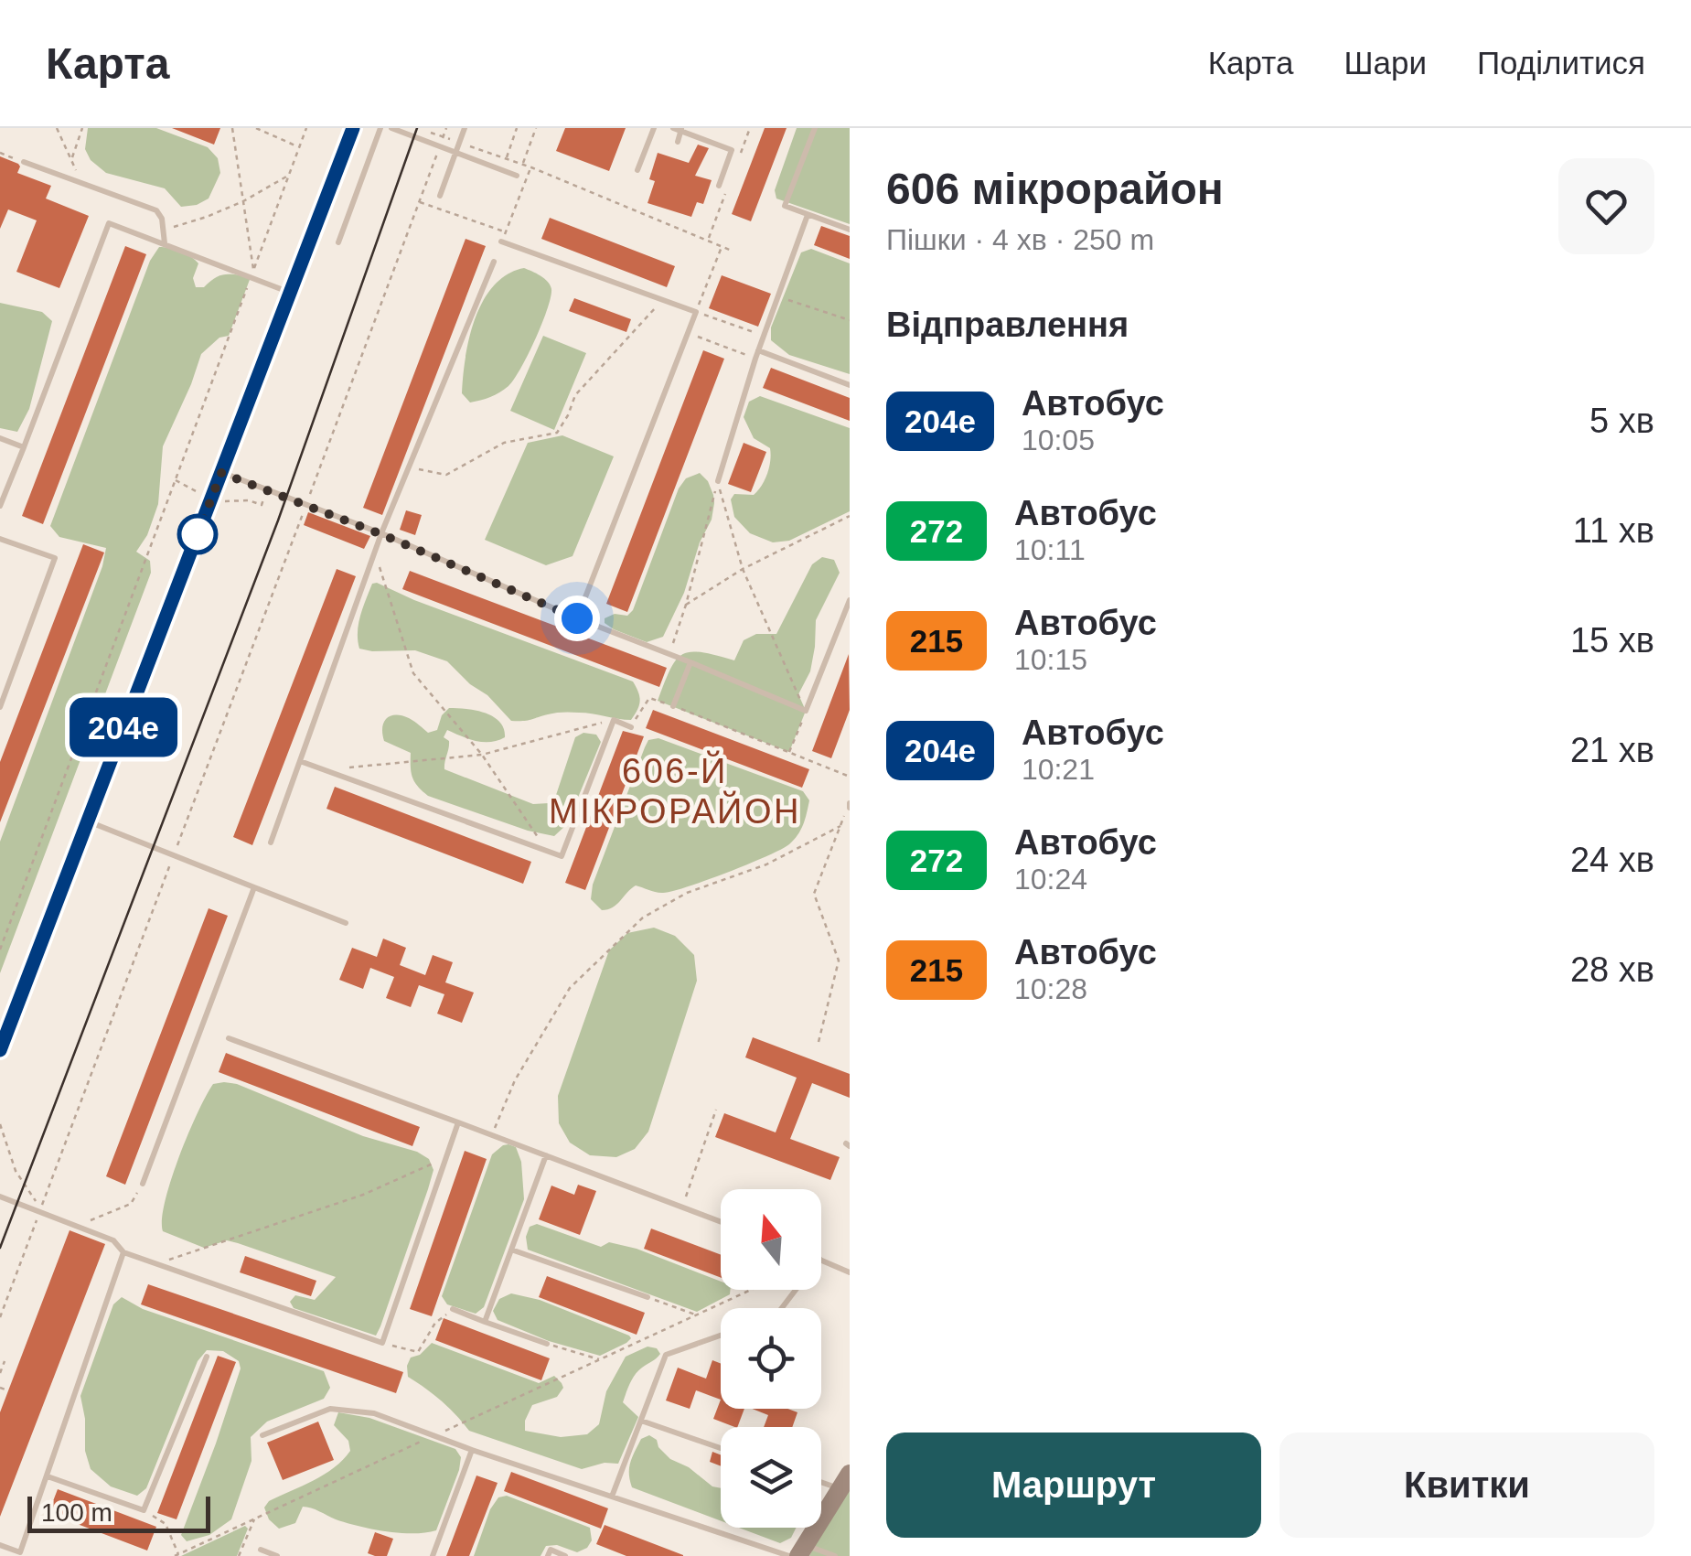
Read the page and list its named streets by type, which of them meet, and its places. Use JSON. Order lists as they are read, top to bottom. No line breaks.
{"districts":["606-Й МІКРОРАЙОН"],"lines":["bus line 204е"],"scale_bar":"100 m","north":"top","page":{"header":"Карта","nav":["Карта","Шари","Поділитися"],"on_map":"204е","heading":[["606 мікрорайон","Пішки · 4 хв · 250 m"],"Відправлення"],"list":[{"mark":"204е","name":"Автобус","note":"10:05","value":"5 хв"},{"mark":"272","name":"Автобус","note":"10:11","value":"11 хв"},{"mark":"215","name":"Автобус","note":"10:15","value":"15 хв"},{"mark":"204е","name":"Автобус","note":"10:21","value":"21 хв"},{"mark":"272","name":"Автобус","note":"10:24","value":"24 хв"},{"mark":"215","name":"Автобус","note":"10:28","value":"28 хв"}],"buttons":["Маршрут","Квитки"],"scale":"100 m"}}
